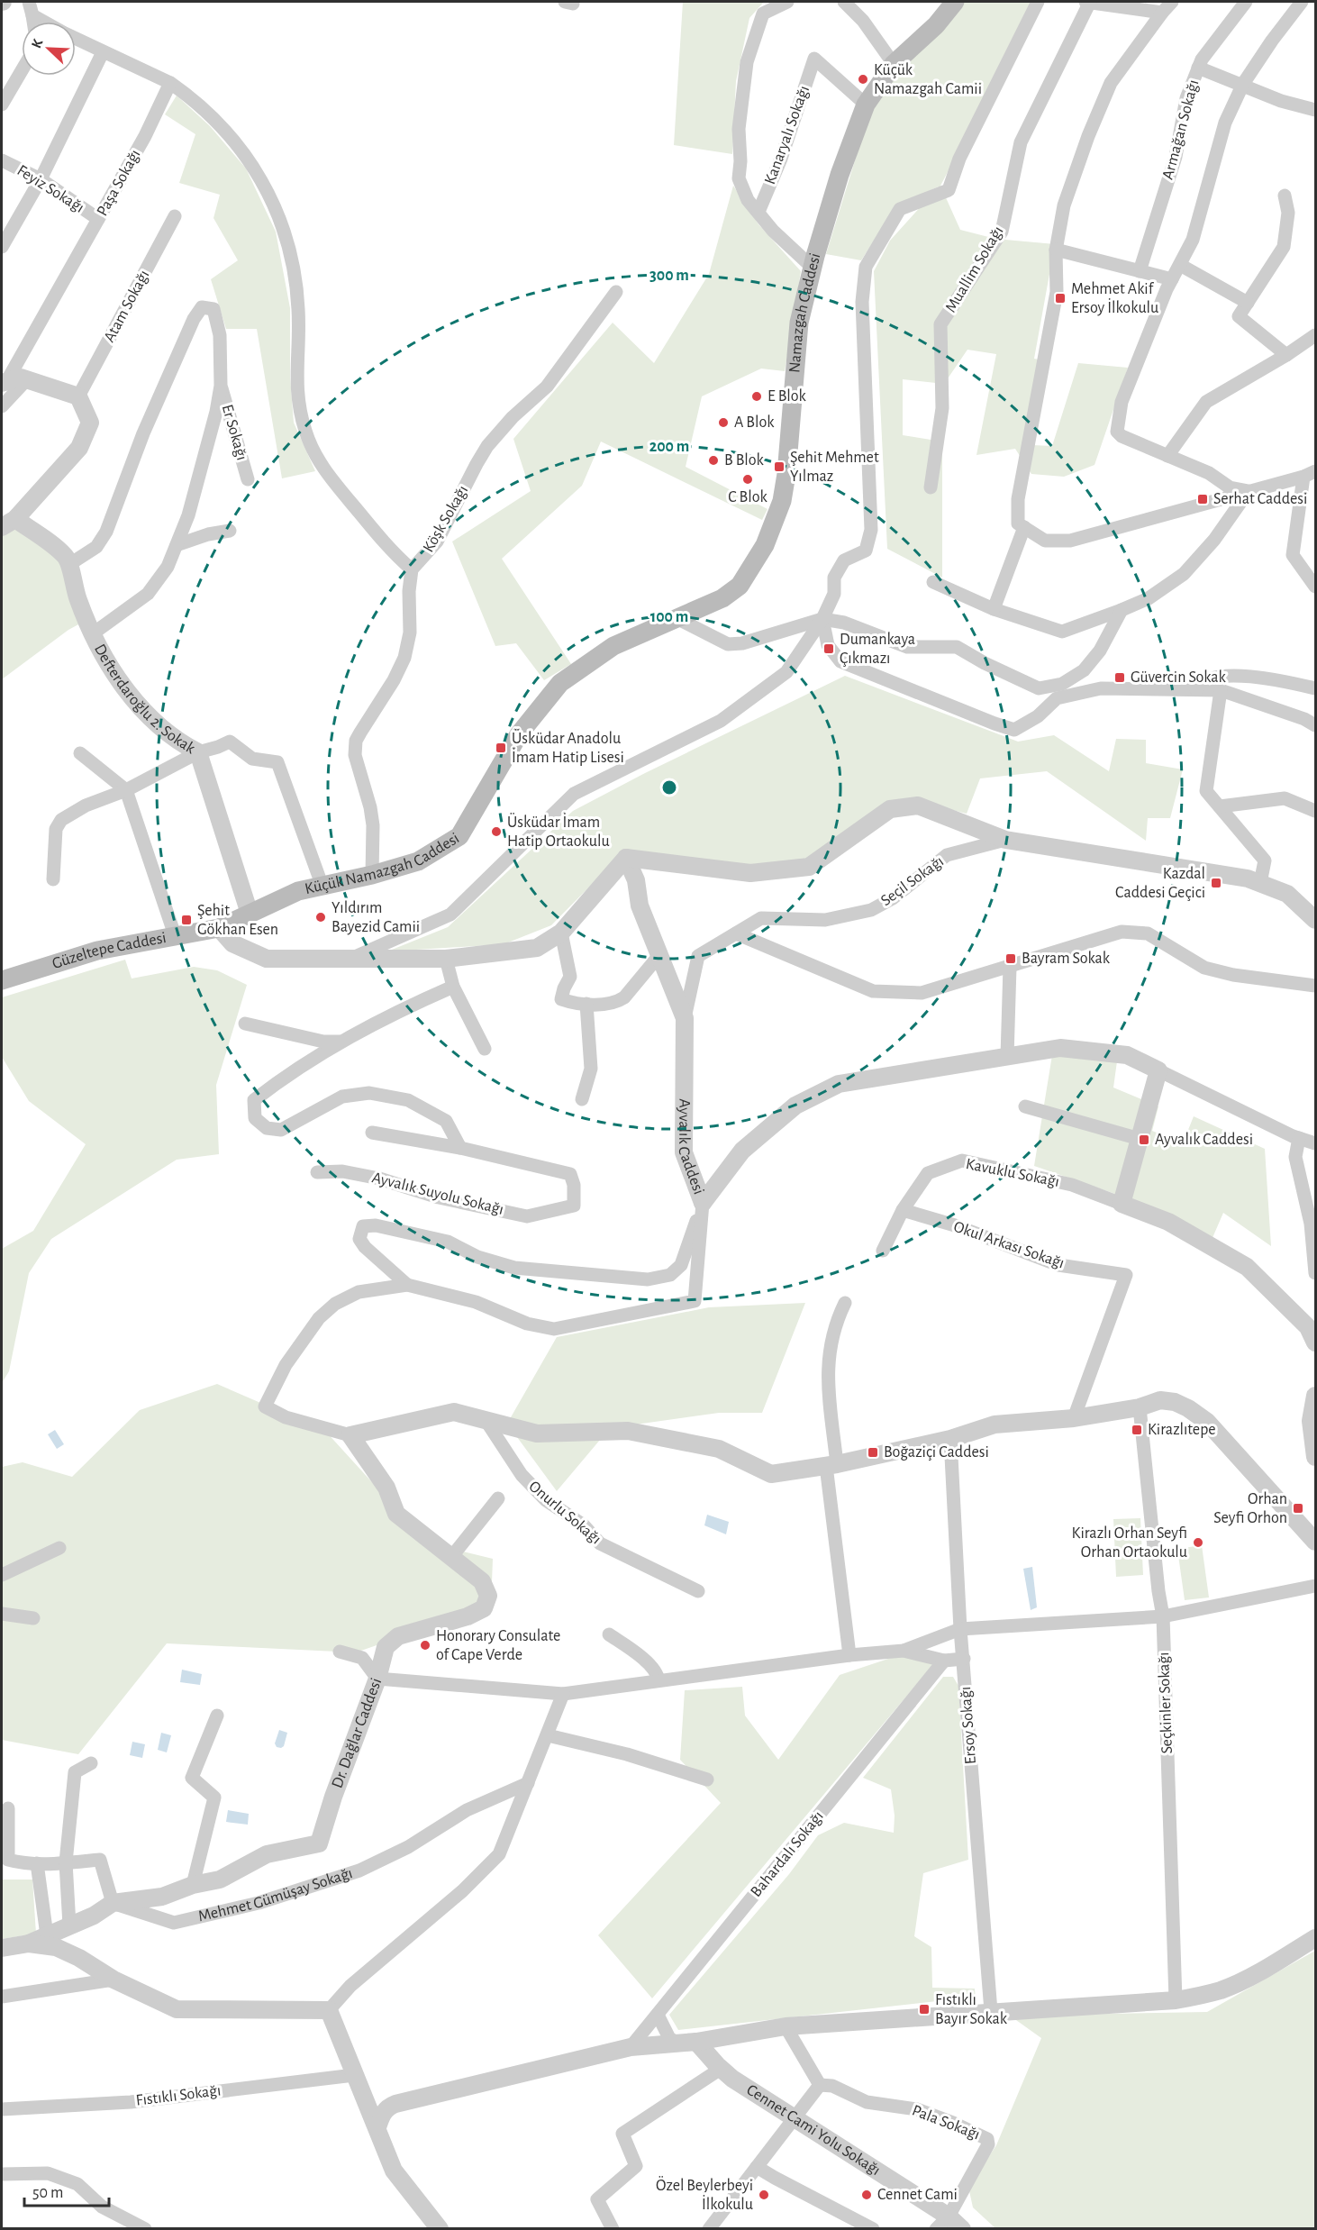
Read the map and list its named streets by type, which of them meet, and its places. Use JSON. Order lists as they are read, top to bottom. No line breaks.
{"streets":{"main road":["Namazgah Caddesi","Küçük Namazgah Caddesi","Güzeltepe Caddesi"],"street":["Armağan Sokağı","Kanaryalı Sokağı","Paşa Sokağı","Feyiz Sokağı","Muallim Sokağı","Atam Sokağı","Er Sokağı","Köşk Sokağı","Defterdaroğlu 2. Sokak","Seçil Sokağı","Ayvalık Caddesi","Kavuklu Sokağı","Ayvalık Suyolu Sokağı","Okul Arkası Sokağı","Onurlu Sokağı","Seçkinler Sokağı","Ersoy Sokağı","Dr. Dağlar Caddesi","Bahardalı Sokağı","Mehmet Gümüşay Sokağı","Fıstıklı Sokağı","Pala Sokağı","Cennet Cami Yolu Sokağı"]},"crossings":[["Kanaryalı Sokağı","Namazgah Caddesi"],["Paşa Sokağı","Feyiz Sokağı"],["Namazgah Caddesi","Küçük Namazgah Caddesi"],["Köşk Sokağı","Küçük Namazgah Caddesi"],["Defterdaroğlu 2. Sokak","Küçük Namazgah Caddesi"],["Defterdaroğlu 2. Sokak","Güzeltepe Caddesi"],["Küçük Namazgah Caddesi","Güzeltepe Caddesi"],["Seçil Sokağı","Ayvalık Caddesi"],["Kavuklu Sokağı","Okul Arkası Sokağı"],["Dr. Dağlar Caddesi","Mehmet Gümüşay Sokağı"],["Pala Sokağı","Cennet Cami Yolu Sokağı"]],"places":{"other":["Küçük Namazgah Camii","E Blok","A Blok","B Blok","C Blok","Üsküdar İmam Hatip Ortaokulu","Yıldırım Bayezid Camii","Kirazlı Orhan Seyfi Orhan Ortaokulu","Honorary Consulate of Cape Verde","Özel Beylerbeyi İlkokulu","Cennet Cami"],"transit":["Mehmet Akif Ersoy İlkokulu","Şehit Mehmet Yılmaz","Serhat Caddesi","Dumankaya Çıkmazı","Güvercin Sokak","Üsküdar Anadolu İmam Hatip Lisesi","Kazdal Caddesi Geçici","Şehit Gökhan Esen","Bayram Sokak","Ayvalık Caddesi","Kirazlıtepe","Boğaziçi Caddesi","Orhan Seyfi Orhon","Fıstıklı Bayır Sokak"]},"scale_bar":"50 m","north":"top left","rings":["300 m","200 m","100 m"]}
